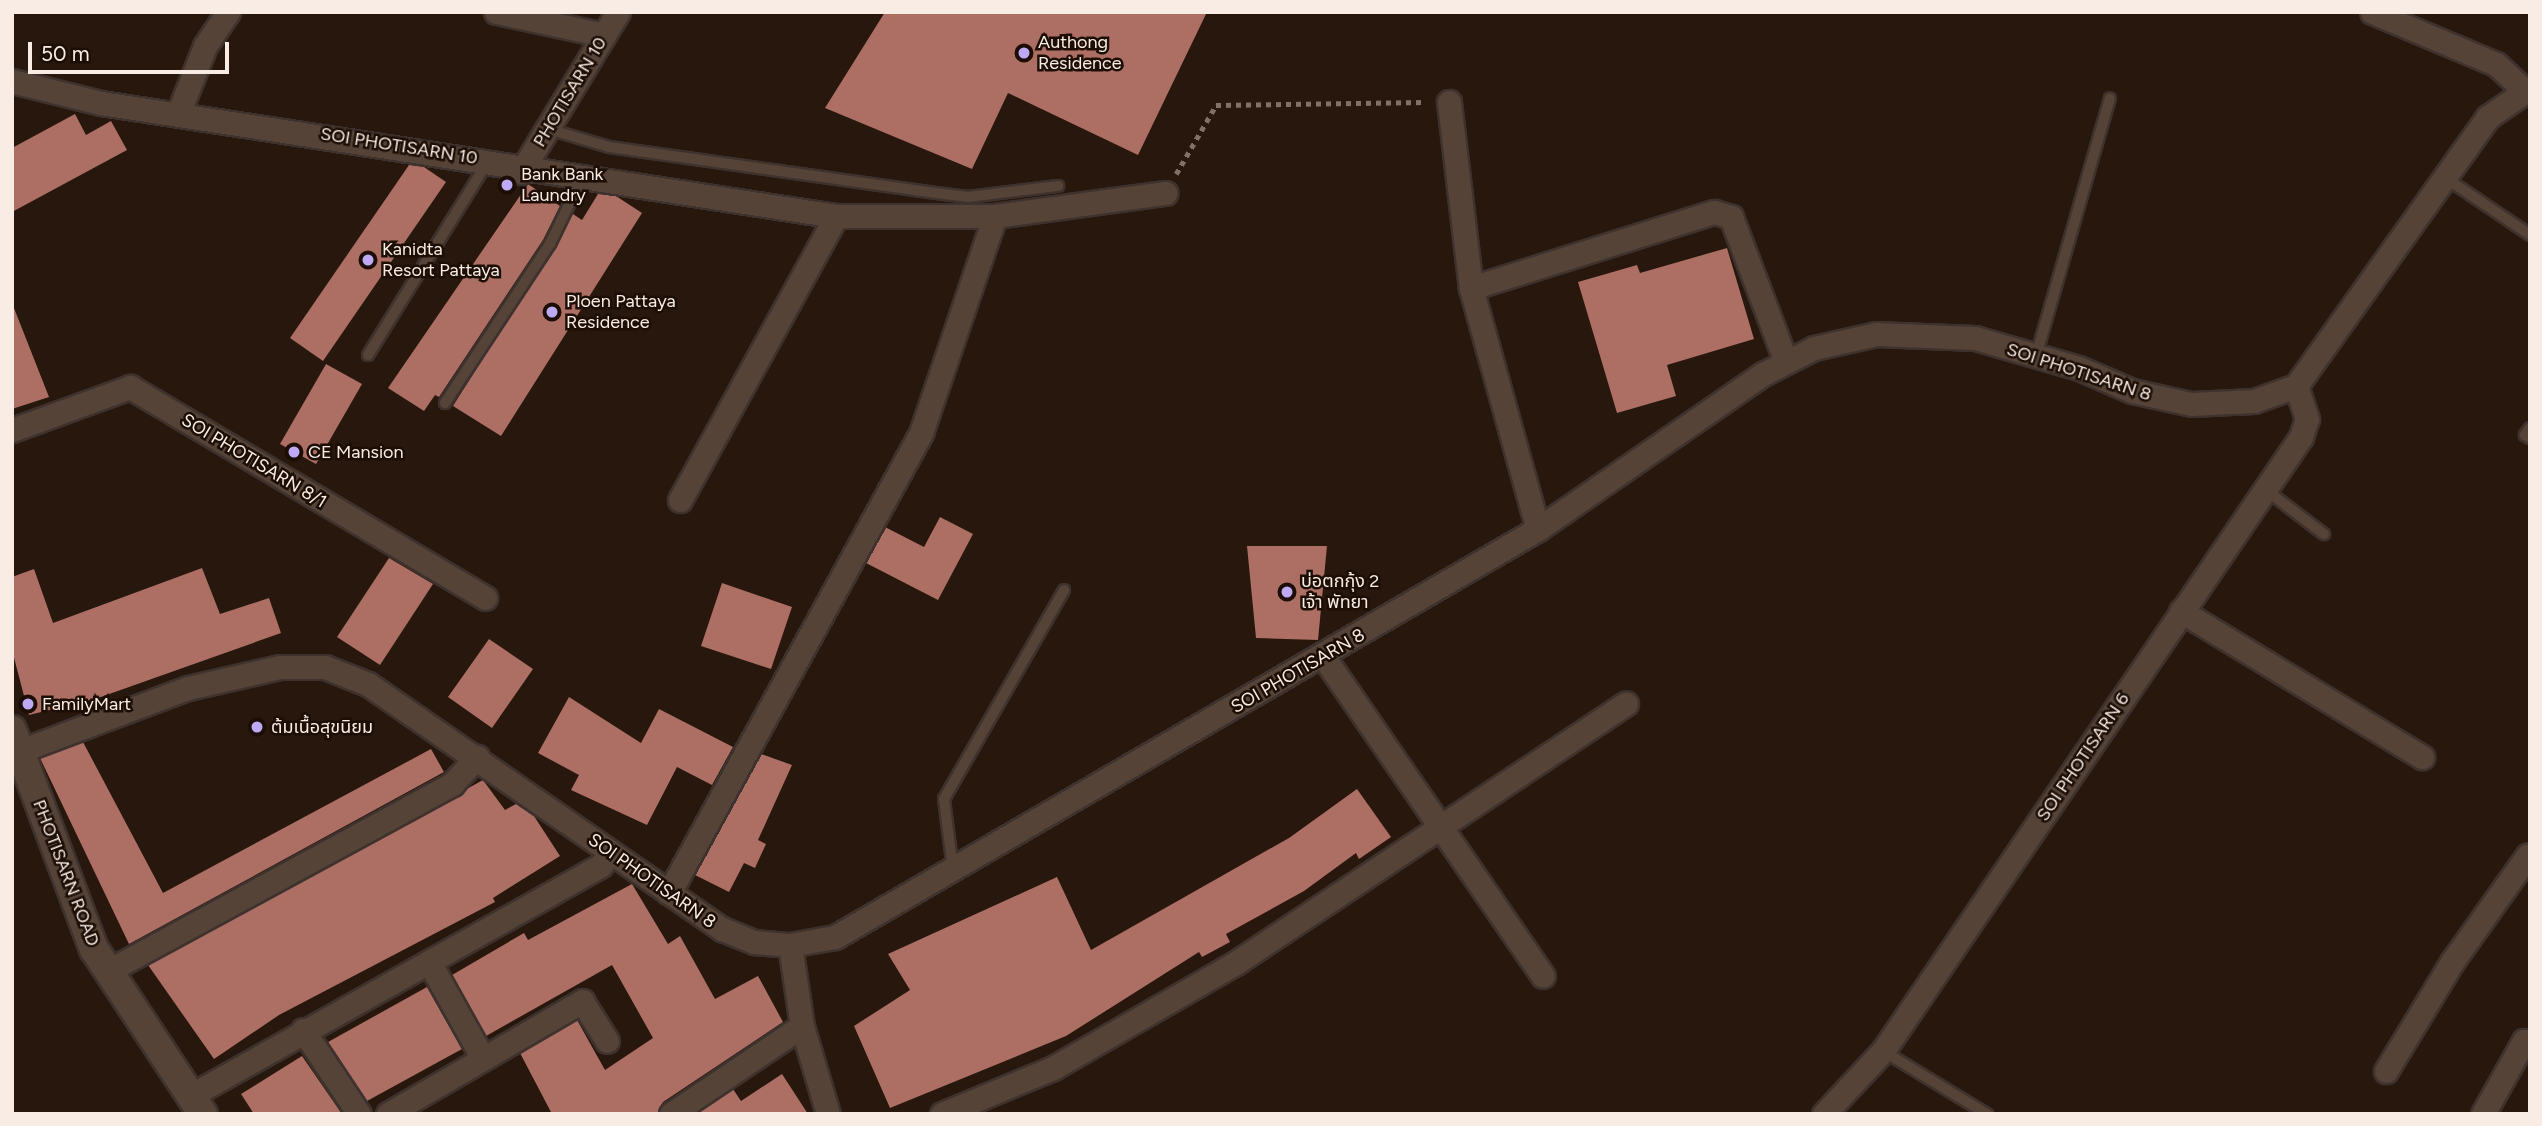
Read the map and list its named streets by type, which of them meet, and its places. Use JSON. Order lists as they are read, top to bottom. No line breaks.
{"streets":{"street":["PHOTISARN 10","SOI PHOTISARN 10","SOI PHOTISARN 8","SOI PHOTISARN 8/1","SOI PHOTISARN 6","PHOTISARN ROAD"]},"crossings":[["PHOTISARN 10","SOI PHOTISARN 10"],["SOI PHOTISARN 8","SOI PHOTISARN 6"],["SOI PHOTISARN 8","PHOTISARN ROAD"]],"places":["Authong Residence","Bank Bank Laundry","Kanidta Resort Pattaya","Ploen Pattaya Residence","CE Mansion","บ่อตกกุ้ง 2 เจ้า พัทยา","FamilyMart","ต้มเนื้อสุขนิยม"],"scale_bar":"50 m"}
